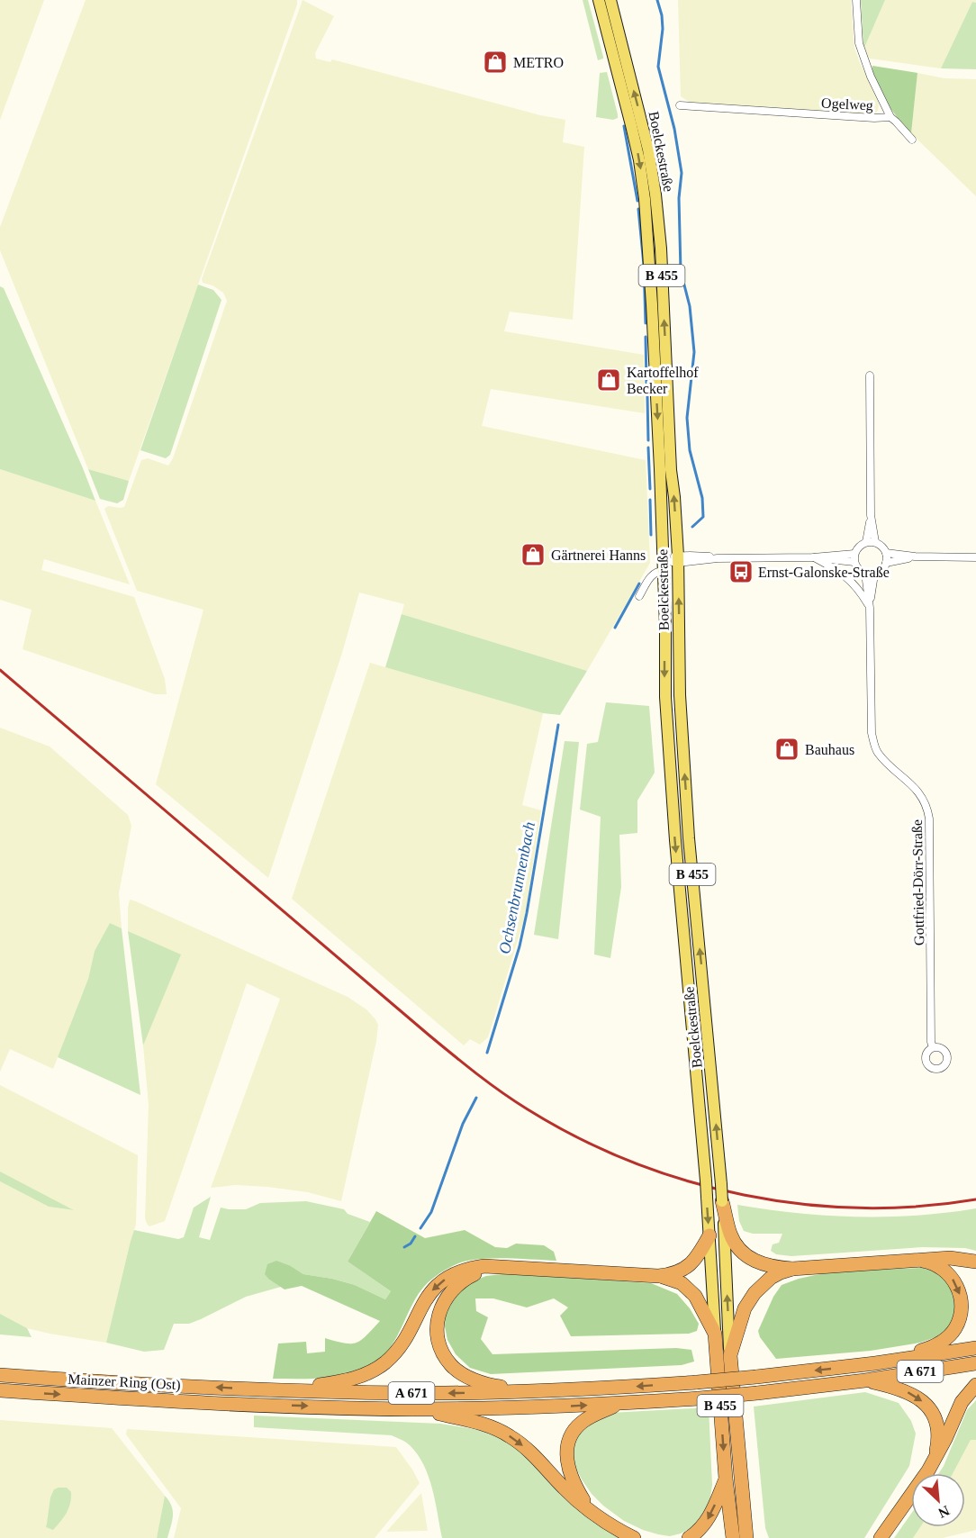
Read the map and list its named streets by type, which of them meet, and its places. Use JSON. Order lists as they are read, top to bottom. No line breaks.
{"streets":{"highway":["B 455","A 671","Mainzer Ring (Ost)"],"main road":["Boelckestraße"],"street":["Ogelweg","Gottfried-Dörr-Straße"]},"crossings":[["Boelckestraße","B 455"],["A 671","Mainzer Ring (Ost)"]],"water":["Ochsenbrunnenbach"],"places":{"shop":["METRO","Kartoffelhof Becker","Gärtnerei Hanns","Bauhaus"],"bus stop":["Ernst-Galonske-Straße"]},"north":"bottom right"}
